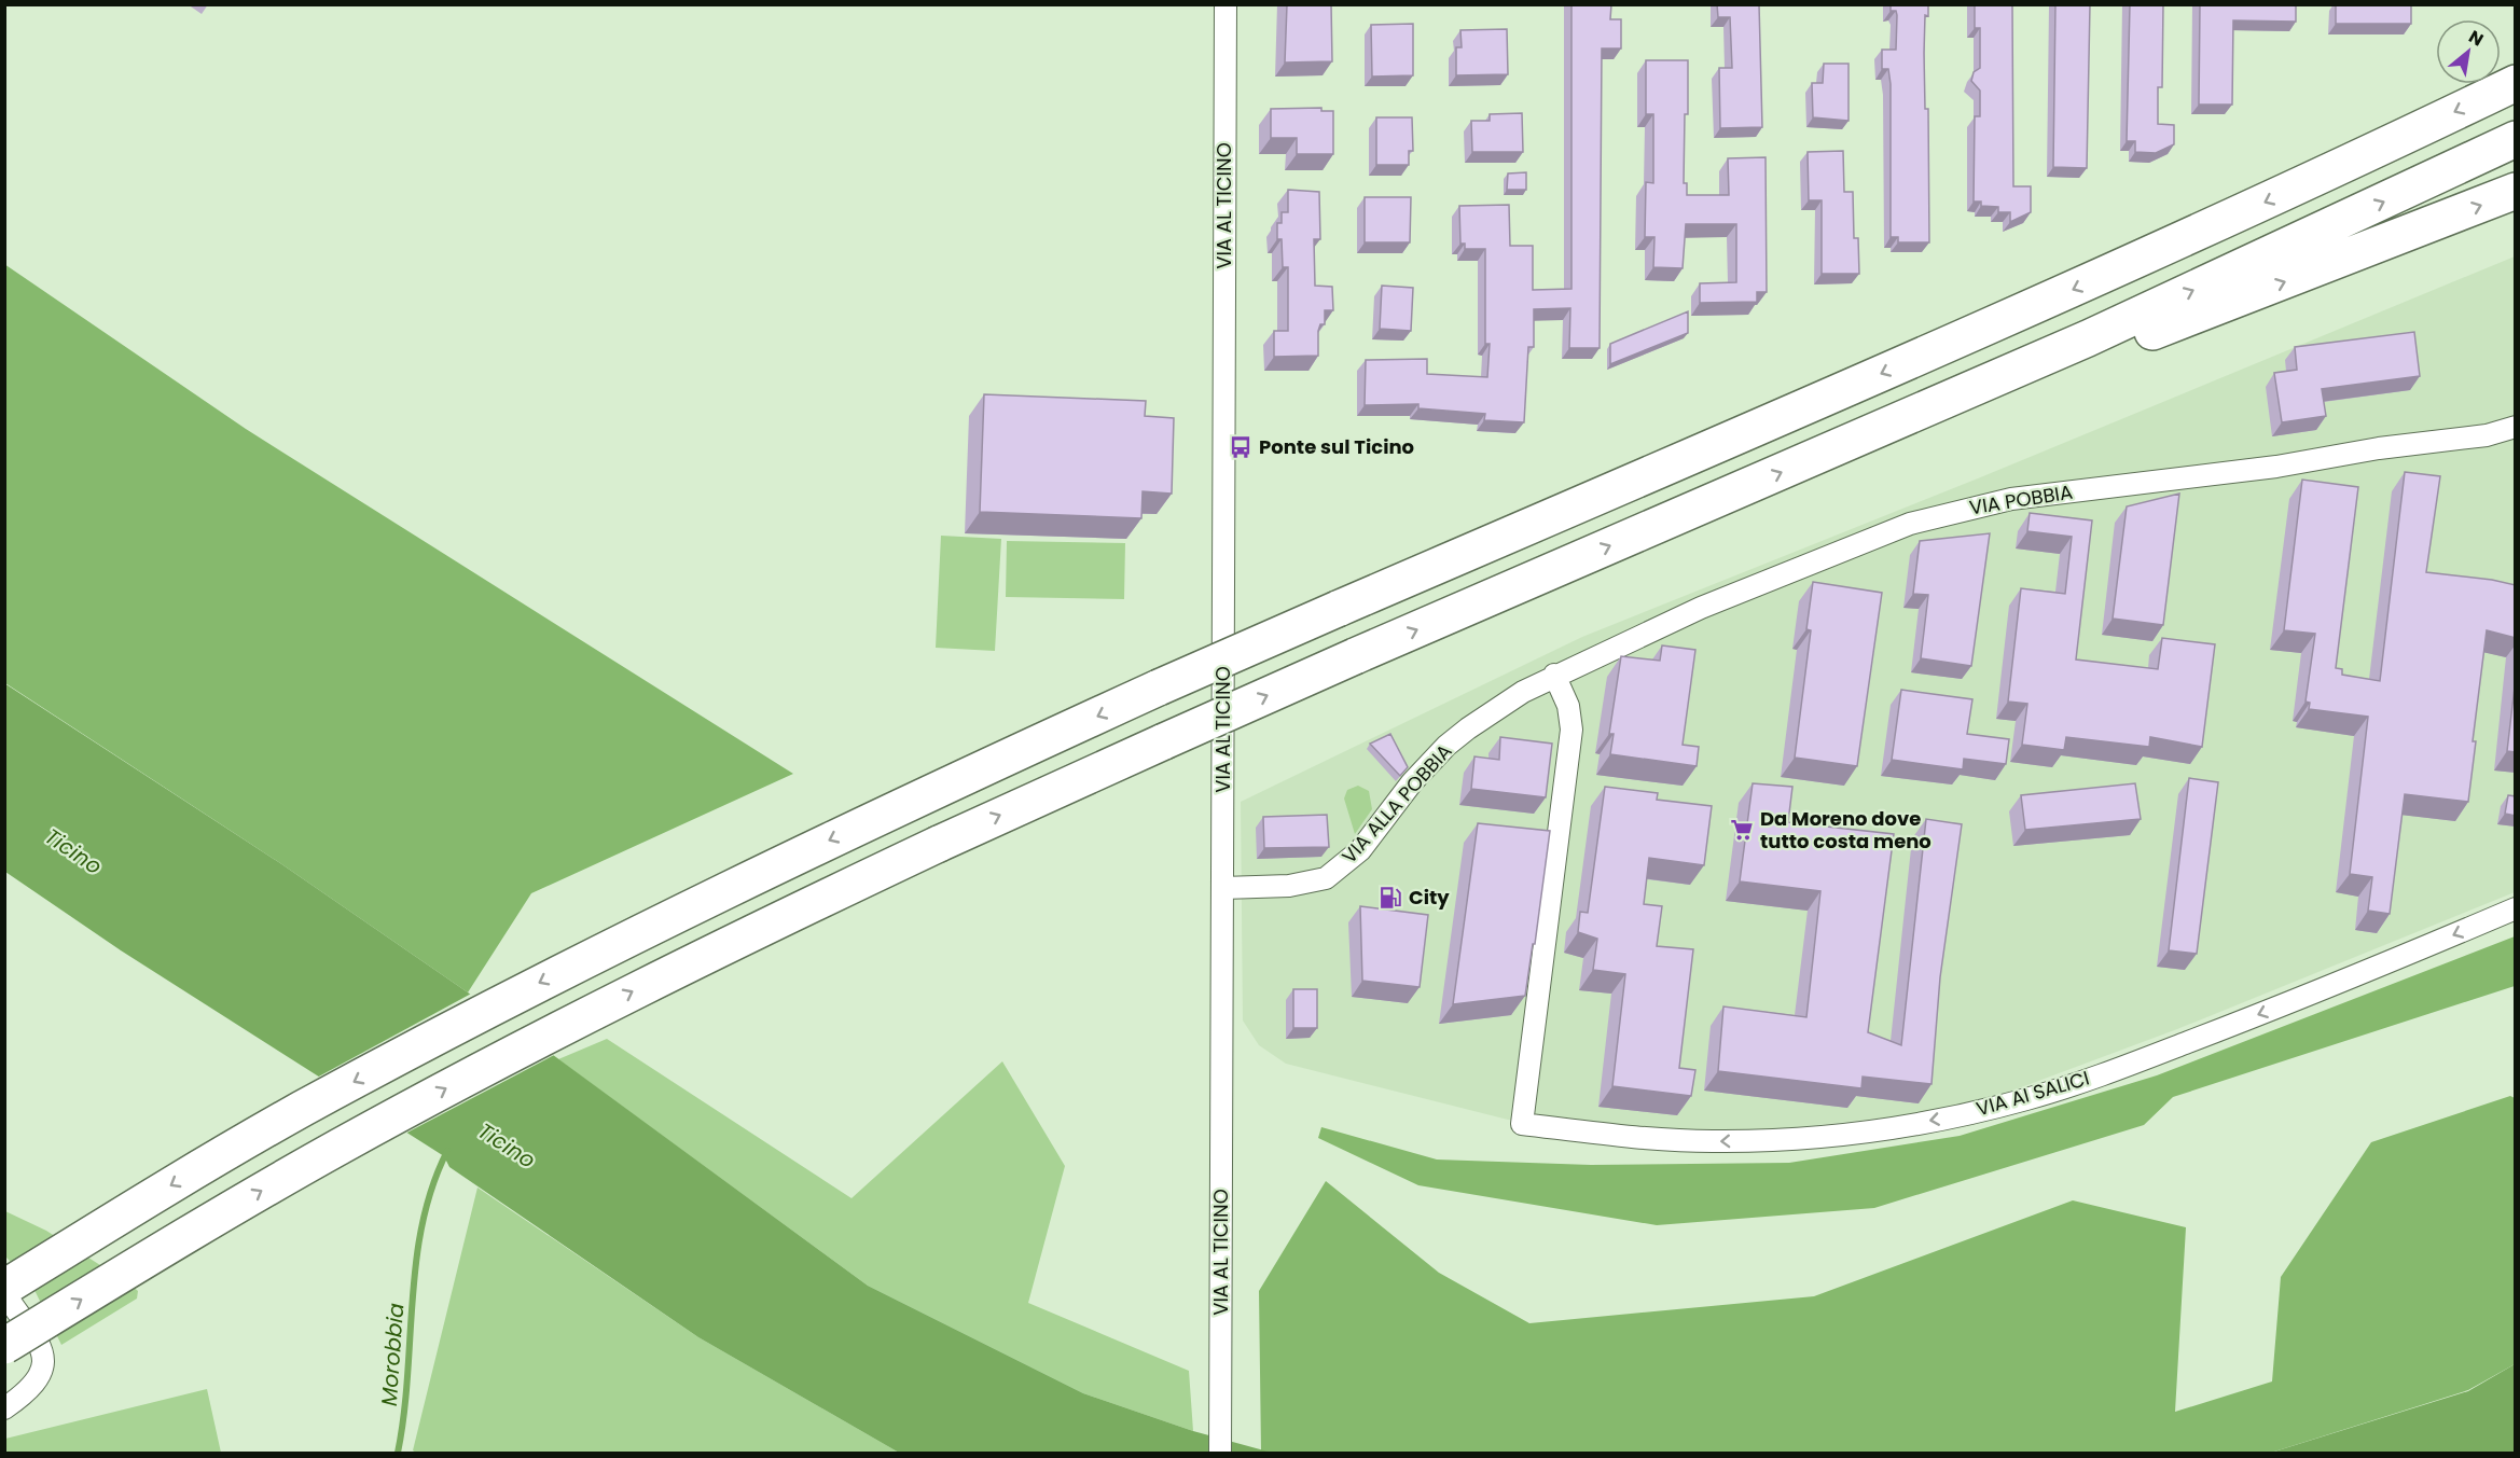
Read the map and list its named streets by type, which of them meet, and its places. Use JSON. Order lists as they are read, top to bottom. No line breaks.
{"streets":{"street":["VIA AL TICINO","VIA POBBIA","VIA ALLA POBBIA","VIA AI SALICI"]},"crossings":[["VIA AL TICINO","VIA ALLA POBBIA"],["VIA POBBIA","VIA ALLA POBBIA"],["VIA POBBIA","VIA AI SALICI"],["VIA ALLA POBBIA","VIA AI SALICI"]],"water":["Ticino","Morobbia"],"places":{"bus stop":["Ponte sul Ticino"],"supermarket":["Da Moreno dove tutto costa meno"],"fuel station":["City"]},"north":"top right"}
